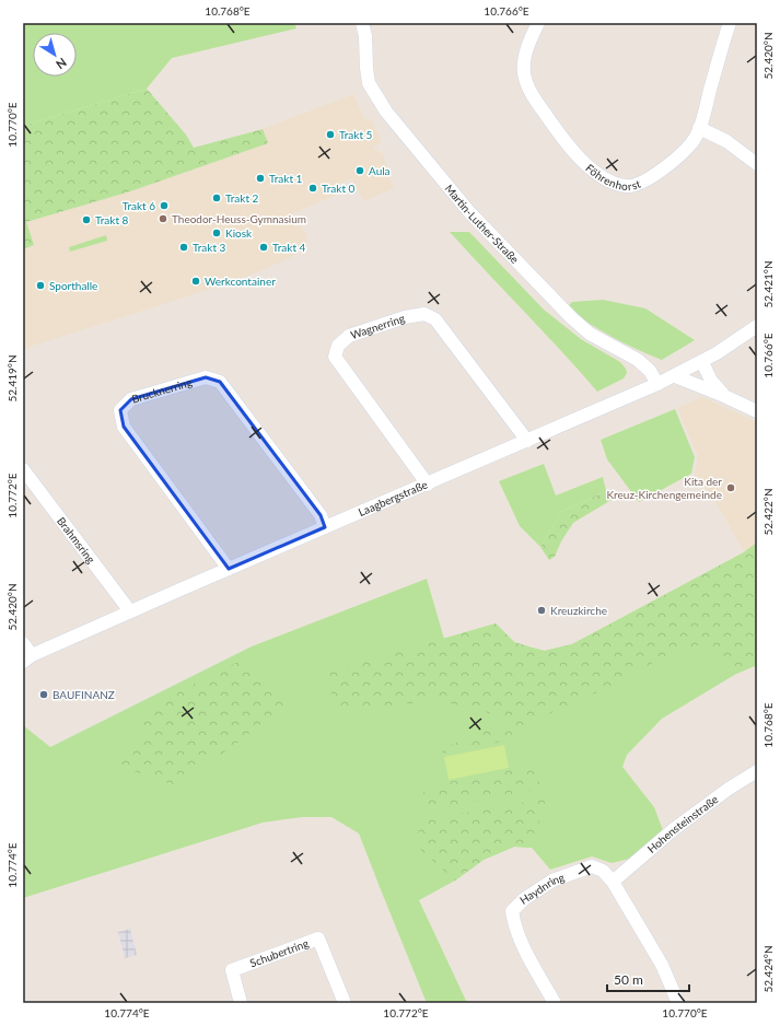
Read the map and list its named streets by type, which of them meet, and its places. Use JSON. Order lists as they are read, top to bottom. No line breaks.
{"streets":{"street":["Föhrenhorst","Martin-Luther-Straße","Wagnerring","Brucknerring","Laagbergstraße","Brahmsring","Hohensteinstraße","Haydnring","Schubertring"]},"crossings":[["Martin-Luther-Straße","Laagbergstraße"],["Wagnerring","Laagbergstraße"],["Brucknerring","Laagbergstraße"],["Laagbergstraße","Brahmsring"],["Hohensteinstraße","Haydnring"]],"places":["Trakt 5","Aula","Trakt 1","Trakt 0","Trakt 2","Trakt 6","Theodor-Heuss-Gymnasium","Trakt 8","Kiosk","Trakt 3","Trakt 4","Werkcontainer","Sporthalle","Kita der Kreuz-Kirchengemeinde","Kreuzkirche","BAUFINANZ"],"scale_bar":"50 m","north":"bottom right","coordinates":["10.768°E","10.766°E","52.420°N","10.770°E","52.421°N","52.419°N","10.772°E","52.422°N","10.774°E","52.424°N"]}
